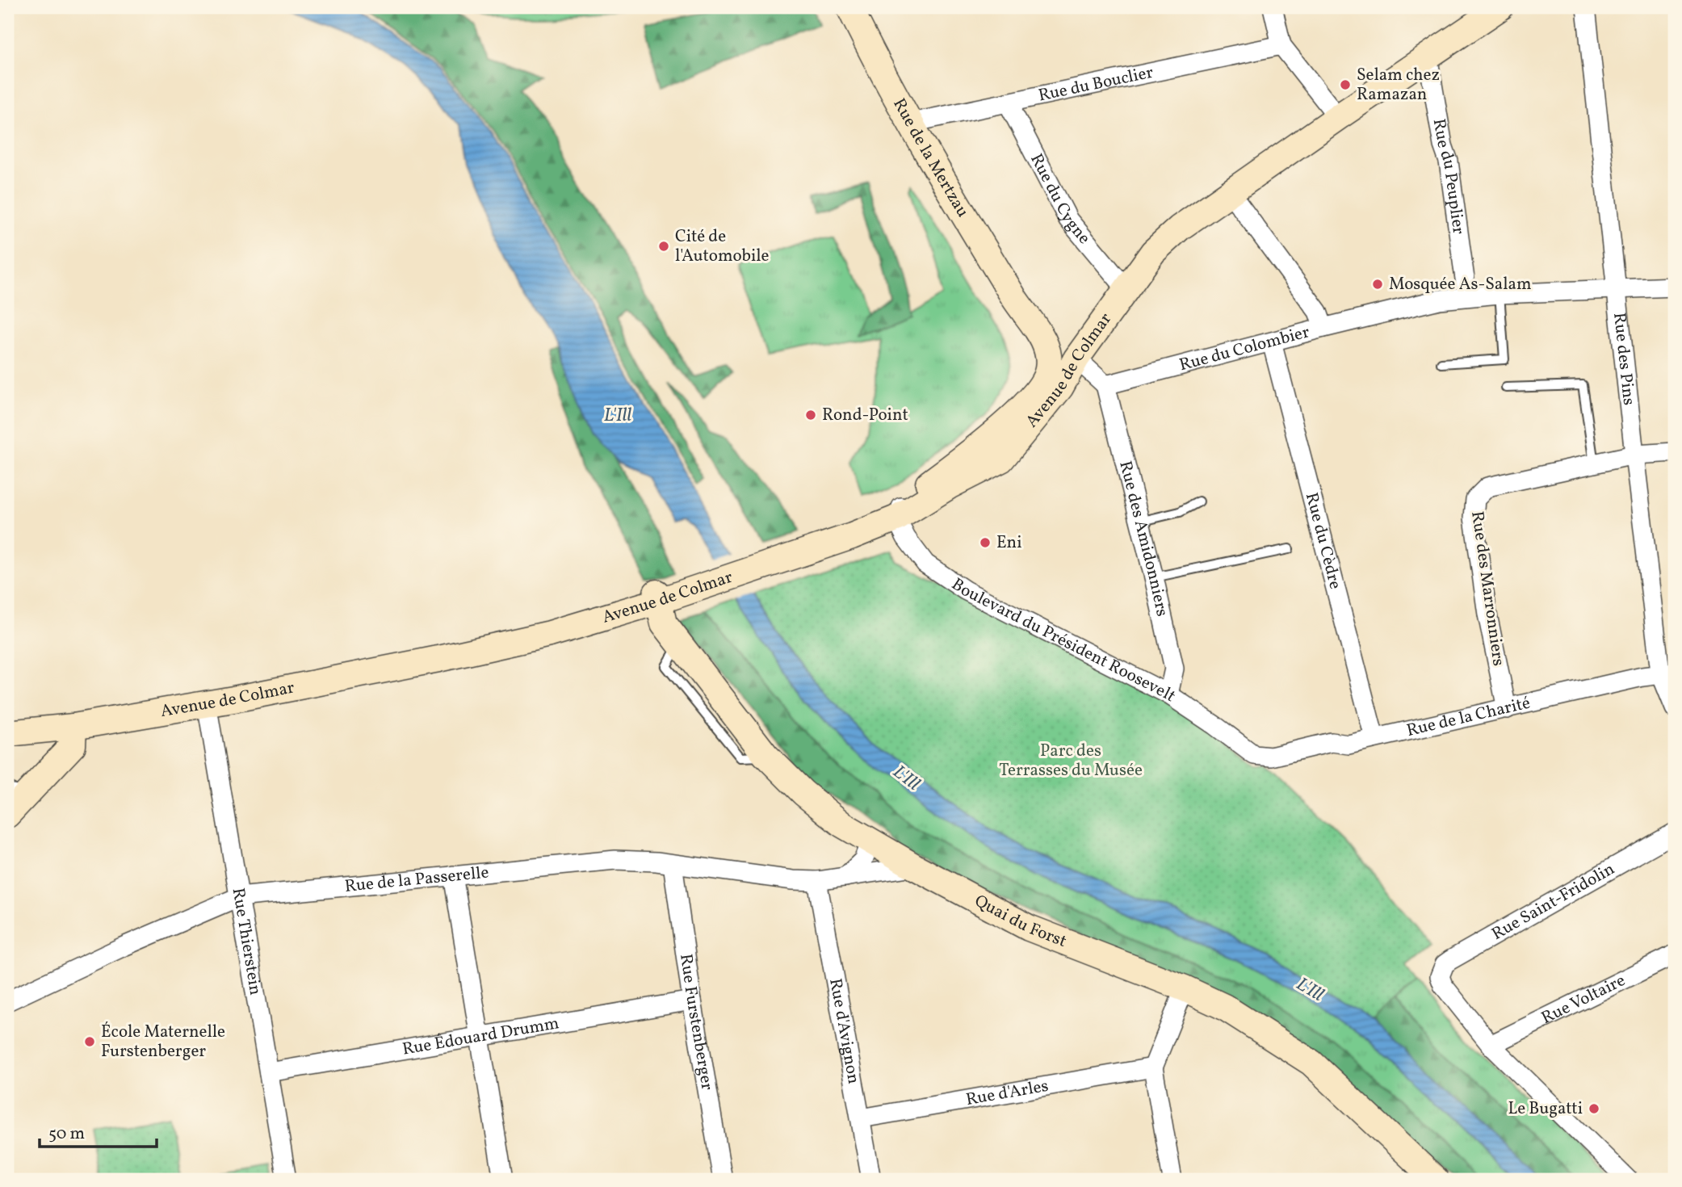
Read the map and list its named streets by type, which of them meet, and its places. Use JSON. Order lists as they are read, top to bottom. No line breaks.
{"streets":{"main road":["Rue de la Mertzau","Avenue de Colmar","Quai du Forst"],"street":["Rue du Bouclier","Rue du Peuplier","Rue du Cygne","Rue du Colombier","Rue des Pins","Rue des Amidonniers","Rue du Cèdre","Rue des Marronniers","Boulevard du Président Roosevelt","Rue de la Charité","Rue de la Passerelle","Rue Saint-Fridolin","Rue Thierstein","Rue Voltaire","Rue Furstenberger","Rue d'Avignon","Rue Édouard Drumm","Rue d'Arles"]},"crossings":[["Rue du Bouclier","Rue de la Mertzau"],["Rue du Bouclier","Rue du Cygne"],["Rue de la Mertzau","Rue du Colombier"],["Rue de la Mertzau","Avenue de Colmar"],["Rue de la Mertzau","Rue des Amidonniers"],["Rue du Peuplier","Avenue de Colmar"],["Rue du Cygne","Avenue de Colmar"],["Rue du Colombier","Avenue de Colmar"],["Rue du Colombier","Rue des Amidonniers"],["Rue du Colombier","Rue du Cèdre"],["Rue des Pins","Rue des Marronniers"],["Rue des Pins","Rue de la Charité"],["Avenue de Colmar","Boulevard du Président Roosevelt"],["Avenue de Colmar","Quai du Forst"],["Avenue de Colmar","Rue Thierstein"],["Rue des Amidonniers","Boulevard du Président Roosevelt"],["Rue du Cèdre","Rue de la Charité"],["Rue des Marronniers","Rue de la Charité"],["Boulevard du Président Roosevelt","Rue de la Charité"],["Rue de la Passerelle","Quai du Forst"],["Rue de la Passerelle","Rue Thierstein"],["Rue de la Passerelle","Rue Furstenberger"],["Rue de la Passerelle","Rue d'Avignon"],["Rue Saint-Fridolin","Rue Voltaire"],["Rue Thierstein","Rue Édouard Drumm"],["Rue Furstenberger","Rue Édouard Drumm"],["Rue d'Avignon","Rue d'Arles"]],"water":["L'Ill"],"parks":["Parc des Terrasses du Musée"],"places":["Selam chez Ramazan","Cité de l'Automobile","Mosquée As-Salam","Rond-Point","Eni","École Maternelle Furstenberger","Le Bugatti"],"scale_bar":"50 m"}
